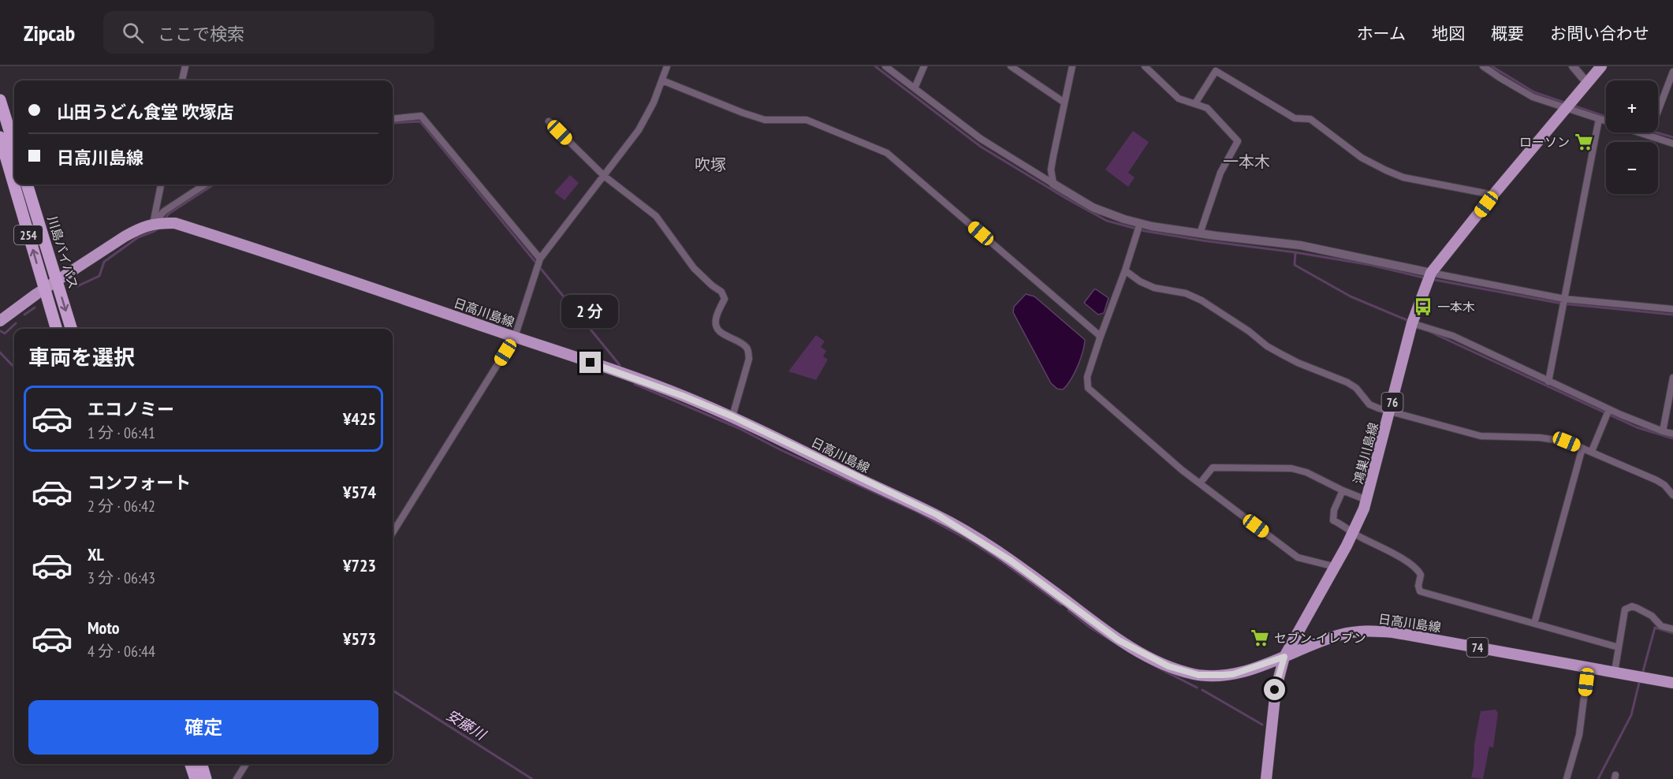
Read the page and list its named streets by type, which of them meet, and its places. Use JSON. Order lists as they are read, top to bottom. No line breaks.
{"streets":{"highway":["254","川島バイパス"],"main road":["日高川島線","76","鴻巣川島線","74"]},"crossings":[["254","日高川島線"],["川島バイパス","日高川島線"],["日高川島線","鴻巣川島線"]],"districts":["一本木","吹塚"],"water":["安藤川"],"places":{"supermarket":["ローソン","セブン-イレブン"],"bus stop":["一本木"]},"page":{"header":"Zipcab","search":"ここで検索","nav":["ホーム","地図","概要","お問い合わせ"],"map_buttons":["+","−"],"banner":["山田うどん食堂 吹塚店","日高川島線"],"bubble":"2 分","heading":"車両を選択","list":[{"name":"エコノミー","note":"1 分 · 06:41","value":"¥425"},{"name":"コンフォート","note":"2 分 · 06:42","value":"¥574"},{"name":"XL","note":"3 分 · 06:43","value":"¥723"},{"name":"Moto","note":"4 分 · 06:44","value":"¥573"}],"buttons":"確定"}}
